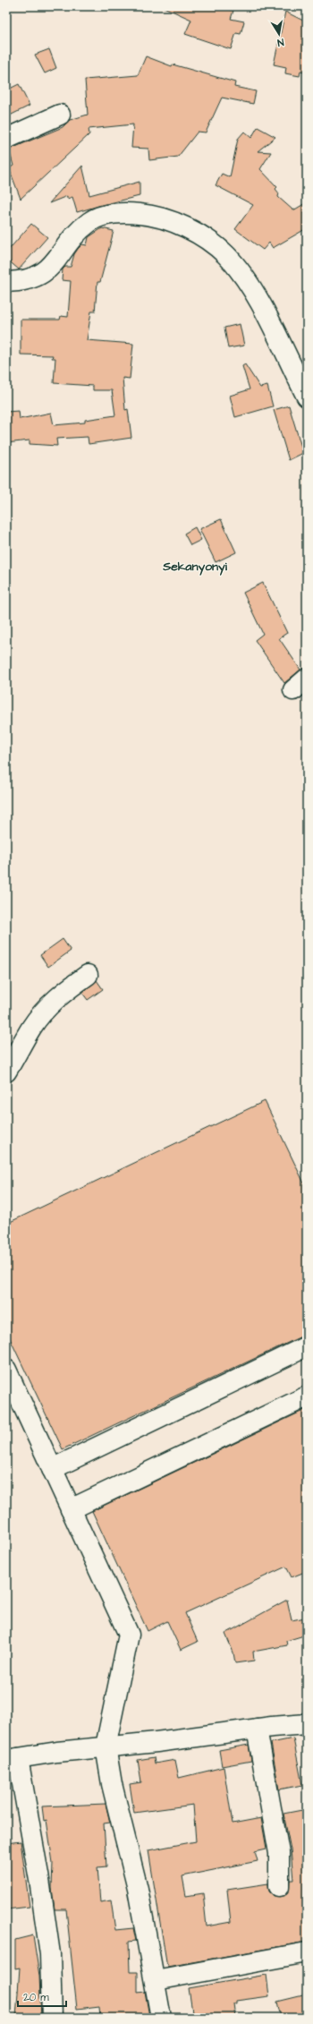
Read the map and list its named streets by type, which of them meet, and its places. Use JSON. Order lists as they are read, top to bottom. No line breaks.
{"districts":["Sekanyonyi"],"scale_bar":"20 m","north":"bottom"}
